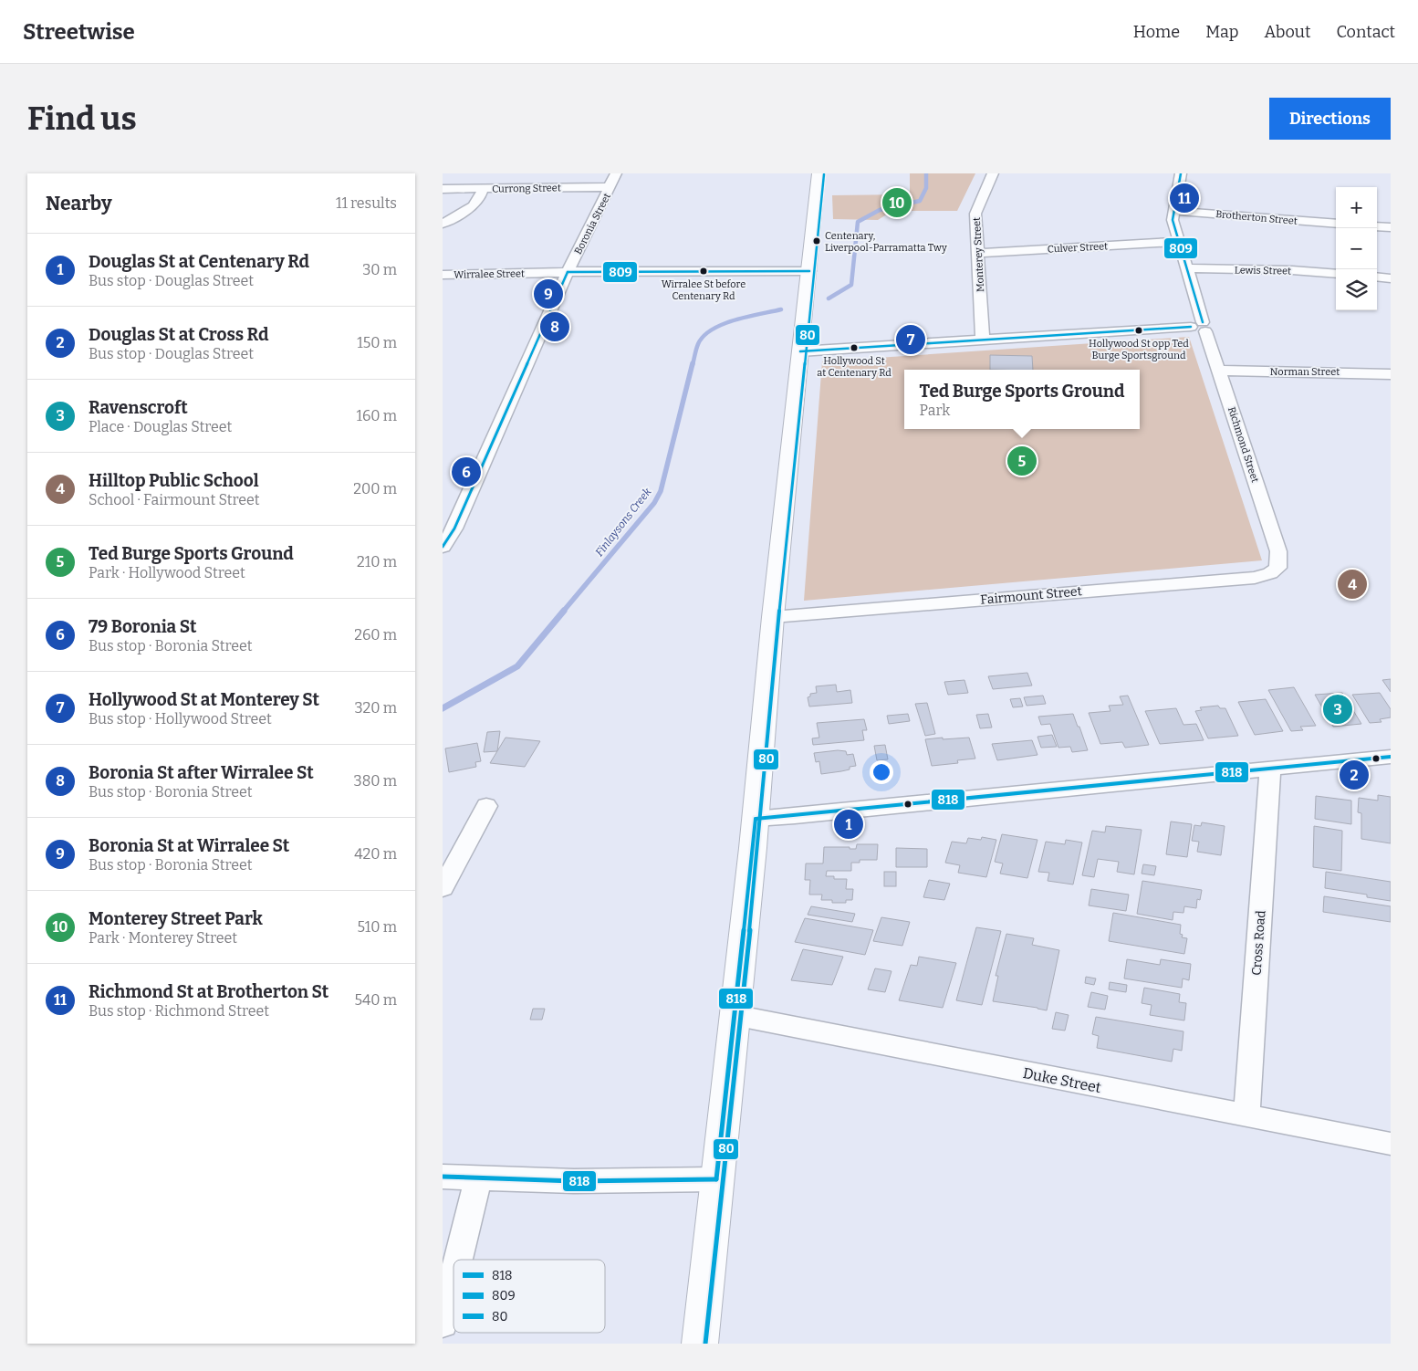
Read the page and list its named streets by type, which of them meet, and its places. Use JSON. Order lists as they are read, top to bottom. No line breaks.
{"streets":{"street":["Currong Street","Brotherton Street","Boronia Street","Culver Street","Monterey Street","Lewis Street","Wirralee Street","Norman Street","Richmond Street","Fairmount Street","Cross Road","Duke Street"]},"crossings":[["Currong Street","Boronia Street"],["Brotherton Street","Richmond Street"],["Boronia Street","Wirralee Street"],["Culver Street","Monterey Street"],["Culver Street","Richmond Street"],["Lewis Street","Richmond Street"],["Norman Street","Richmond Street"],["Richmond Street","Fairmount Street"],["Cross Road","Duke Street"]],"water":["Finlaysons Creek"],"places":["Centenary, Liverpool-Parramatta Twy","Wirralee St before Centenary Rd","Hollywood St opp Ted Burge Sportsground","Hollywood St at Centenary Rd"],"lines":["transit line 809","transit line 80","transit line 818"],"legend":["818","809","80"],"page":{"header":"Streetwise","nav":["Home","Map","About","Contact"],"buttons":"Directions","title":"Find us","heading":["Nearby","11 results"],"pins":["11","10","9","8","7","5","6","4","3","2","1"],"map_buttons":["+","−"],"list":[{"mark":"1","name":"Douglas St at Centenary Rd","note":"Bus stop · Douglas Street","value":"30 m"},{"mark":"2","name":"Douglas St at Cross Rd","note":"Bus stop · Douglas Street","value":"150 m"},{"mark":"3","name":"Ravenscroft","note":"Place · Douglas Street","value":"160 m"},{"mark":"4","name":"Hilltop Public School","note":"School · Fairmount Street","value":"200 m"},{"mark":"5","name":"Ted Burge Sports Ground","note":"Park · Hollywood Street","value":"210 m"},{"mark":"6","name":"79 Boronia St","note":"Bus stop · Boronia Street","value":"260 m"},{"mark":"7","name":"Hollywood St at Monterey St","note":"Bus stop · Hollywood Street","value":"320 m"},{"mark":"8","name":"Boronia St after Wirralee St","note":"Bus stop · Boronia Street","value":"380 m"},{"mark":"9","name":"Boronia St at Wirralee St","note":"Bus stop · Boronia Street","value":"420 m"},{"mark":"10","name":"Monterey Street Park","note":"Park · Monterey Street","value":"510 m"},{"mark":"11","name":"Richmond St at Brotherton St","note":"Bus stop · Richmond Street","value":"540 m"}],"popup":["Ted Burge Sports Ground","Park"]}}
